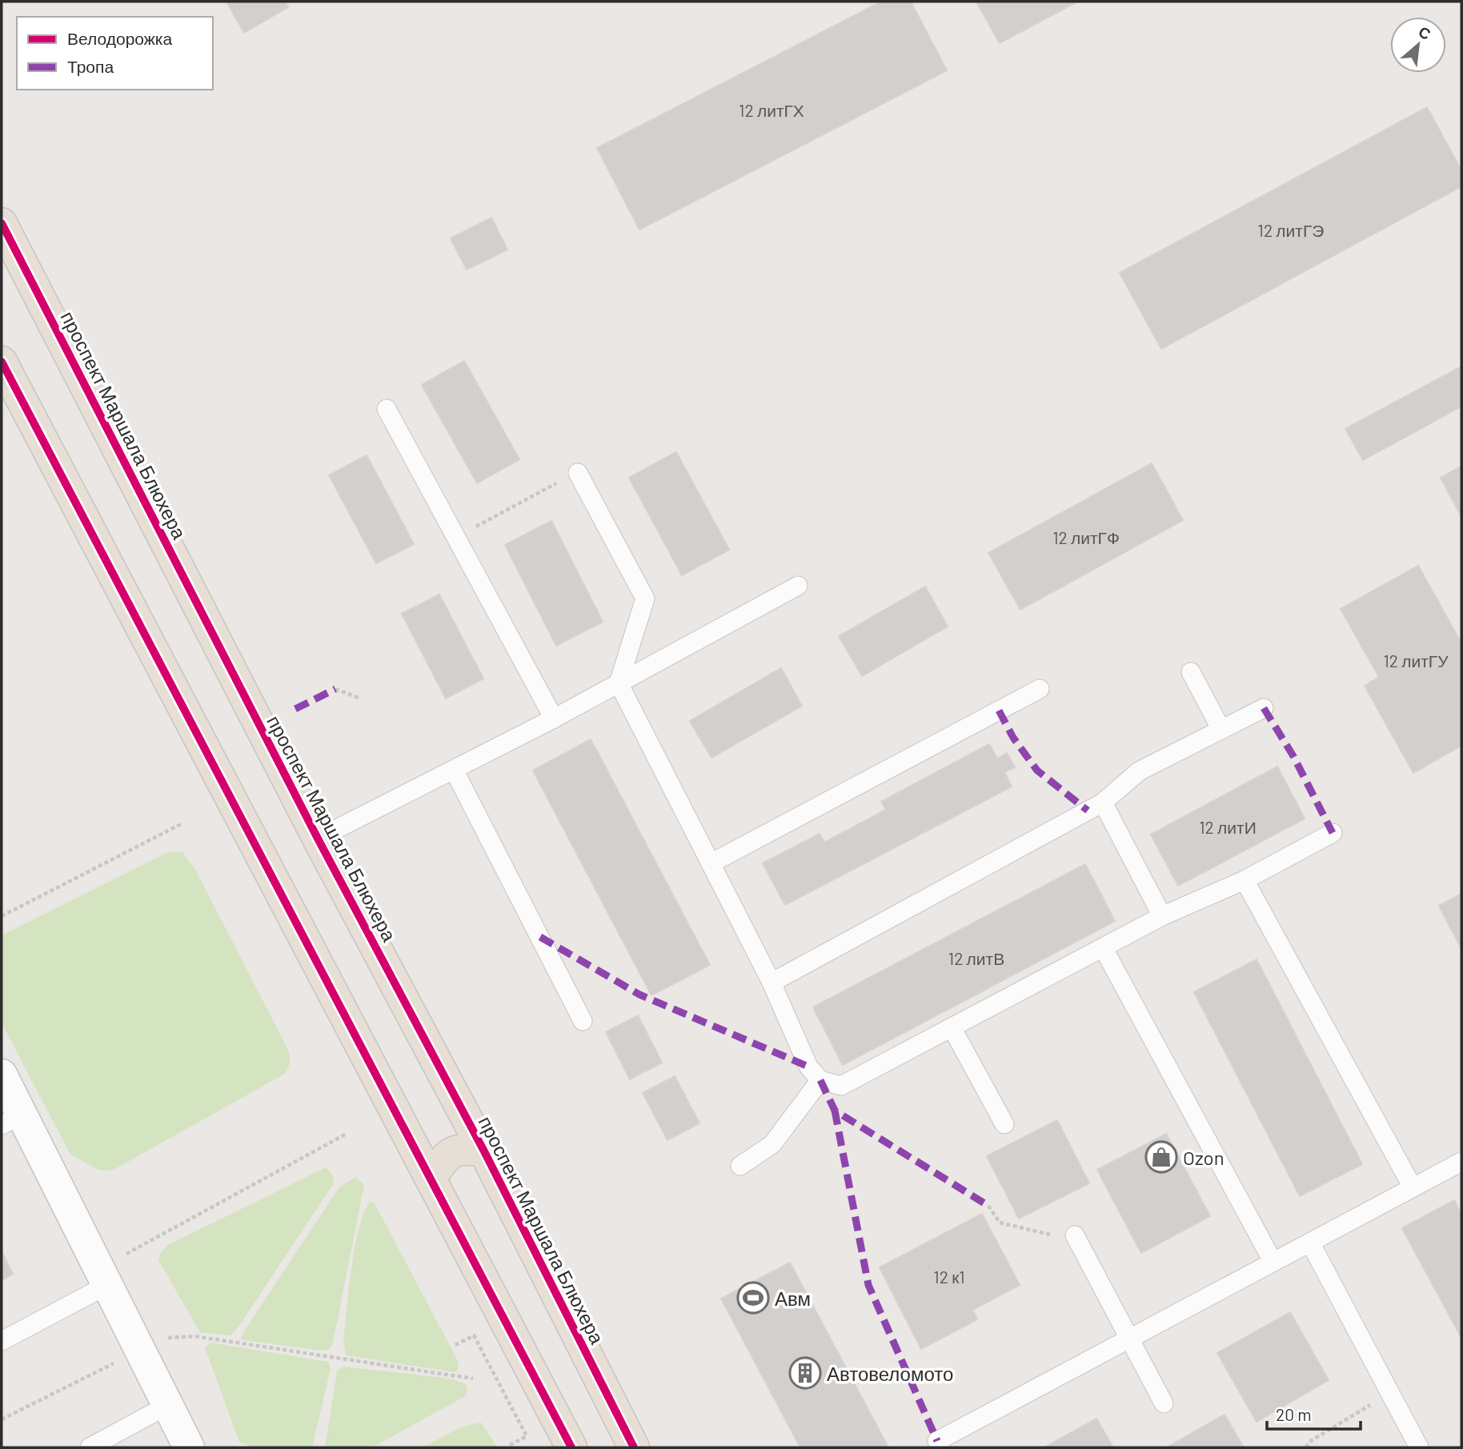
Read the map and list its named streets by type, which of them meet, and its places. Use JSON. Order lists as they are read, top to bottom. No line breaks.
{"streets":{"main road":["проспект Маршала Блюхера"]},"places":{"shop":["Ozon"],"sports":["Авм"],"building":["Автовеломото"]},"house_numbers":["12 литГХ","12 литГЭ","12 литГФ","12 литГУ","12 литИ","12 литВ","12 к1"],"legend":["Велодорожка","Тропа"],"scale_bar":"20 m","north":"top right"}
